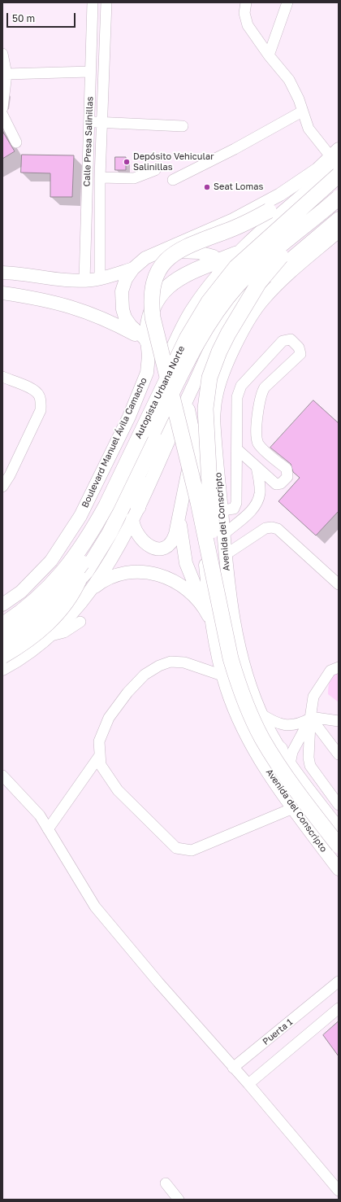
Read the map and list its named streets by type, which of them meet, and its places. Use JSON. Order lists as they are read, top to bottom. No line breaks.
{"streets":{"highway":["Autopista Urbana Norte","Boulevard Manuel Ávila Camacho"],"main road":["Avenida del Conscripto"],"street":["Calle Presa Salinillas","Puerta 1"]},"places":["Depósito Vehicular Salinillas","Seat Lomas"],"scale_bar":"50 m"}
